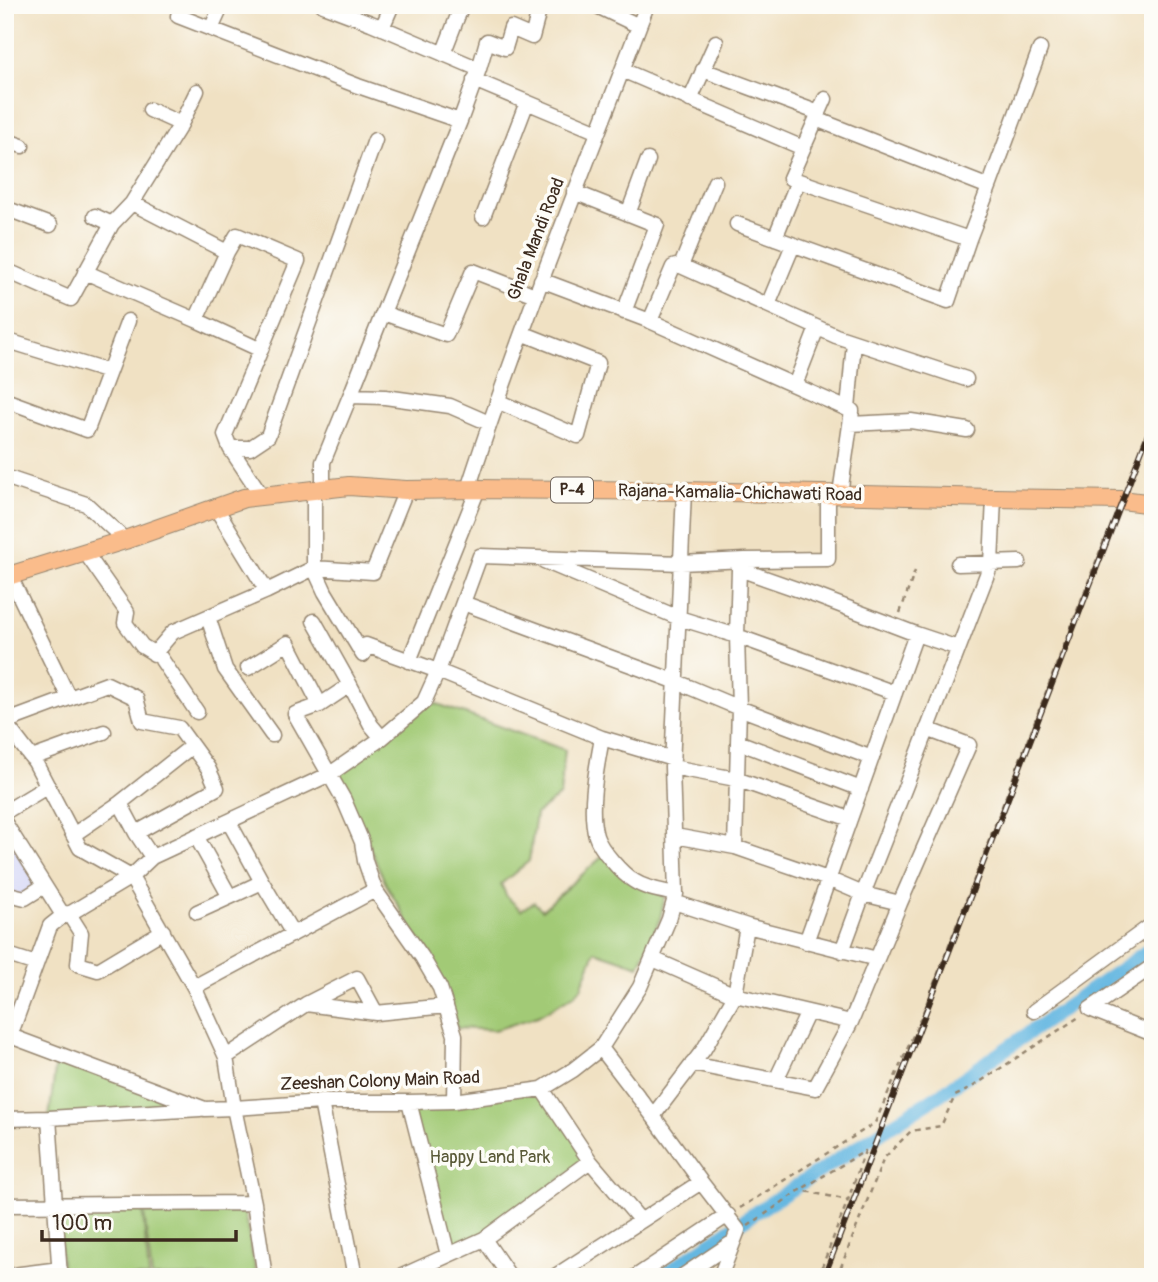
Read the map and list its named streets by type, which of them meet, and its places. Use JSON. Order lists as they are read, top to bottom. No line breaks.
{"streets":{"main road":["P-4","Rajana-Kamalia-Chichawati Road"],"street":["Ghala Mandi Road","Zeeshan Colony Main Road"]},"crossings":[["Ghala Mandi Road","Rajana-Kamalia-Chichawati Road"],["Rajana-Kamalia-Chichawati Road","Zeeshan Colony Main Road"]],"parks":["Happy Land Park"],"scale_bar":"100 m"}
